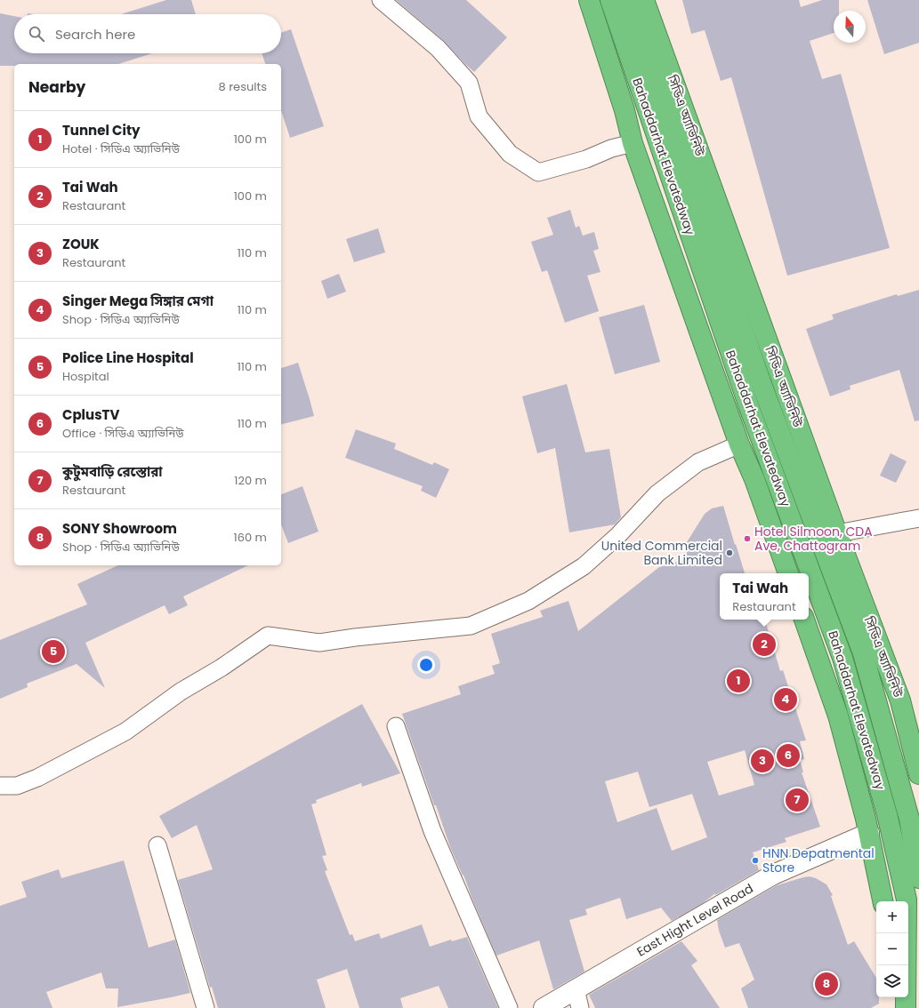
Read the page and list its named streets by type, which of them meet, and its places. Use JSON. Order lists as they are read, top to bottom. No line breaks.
{"streets":{"highway":["সিডিএ অ্যাভিনিউ","Bahaddarhat Elevatedway"],"street":["East Hight Level Road"]},"places":["Hotel Silmoon, CDA Ave, Chattogram","United Commercial Bank Limited","HNN Depatmental Store"],"north":"top","page":{"search":"Search here","heading":["Nearby","8 results"],"list":[{"mark":"1","name":"Tunnel City","note":"Hotel · সিডিএ অ্যাভিনিউ","value":"100 m"},{"mark":"2","name":"Tai Wah","note":"Restaurant","value":"100 m"},{"mark":"3","name":"ZOUK","note":"Restaurant","value":"110 m"},{"mark":"4","name":"Singer Mega সিঙ্গার মেগা","note":"Shop · সিডিএ অ্যাভিনিউ","value":"110 m"},{"mark":"5","name":"Police Line Hospital","note":"Hospital","value":"110 m"},{"mark":"6","name":"CplusTV","note":"Office · সিডিএ অ্যাভিনিউ","value":"110 m"},{"mark":"7","name":"কুটুমবাড়ি রেস্তোরা","note":"Restaurant","value":"120 m"},{"mark":"8","name":"SONY Showroom","note":"Shop · সিডিএ অ্যাভিনিউ","value":"160 m"}],"popup":["Tai Wah","Restaurant"],"pins":["2","5","1","4","6","3","7","8"],"map_buttons":["+","−"]}}
